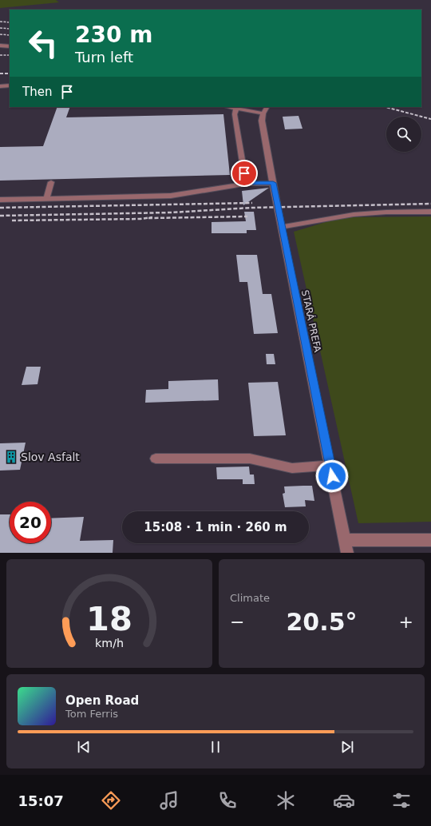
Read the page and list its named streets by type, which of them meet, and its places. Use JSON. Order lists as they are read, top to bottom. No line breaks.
{"streets":{"street":["STARÁ PREFA"]},"places":{"building":["Slov Asfalt"]},"page":{"turn":["230 m","Turn left"],"then":"Then","limit":"20","trip":"15:08 · 1 min · 260 m","tile":"Climate","heat":["−","20.5°","+"],"song":["Open Road","Tom Ferris"],"tabs":"15:07","gauge":["18","km/h"]}}
